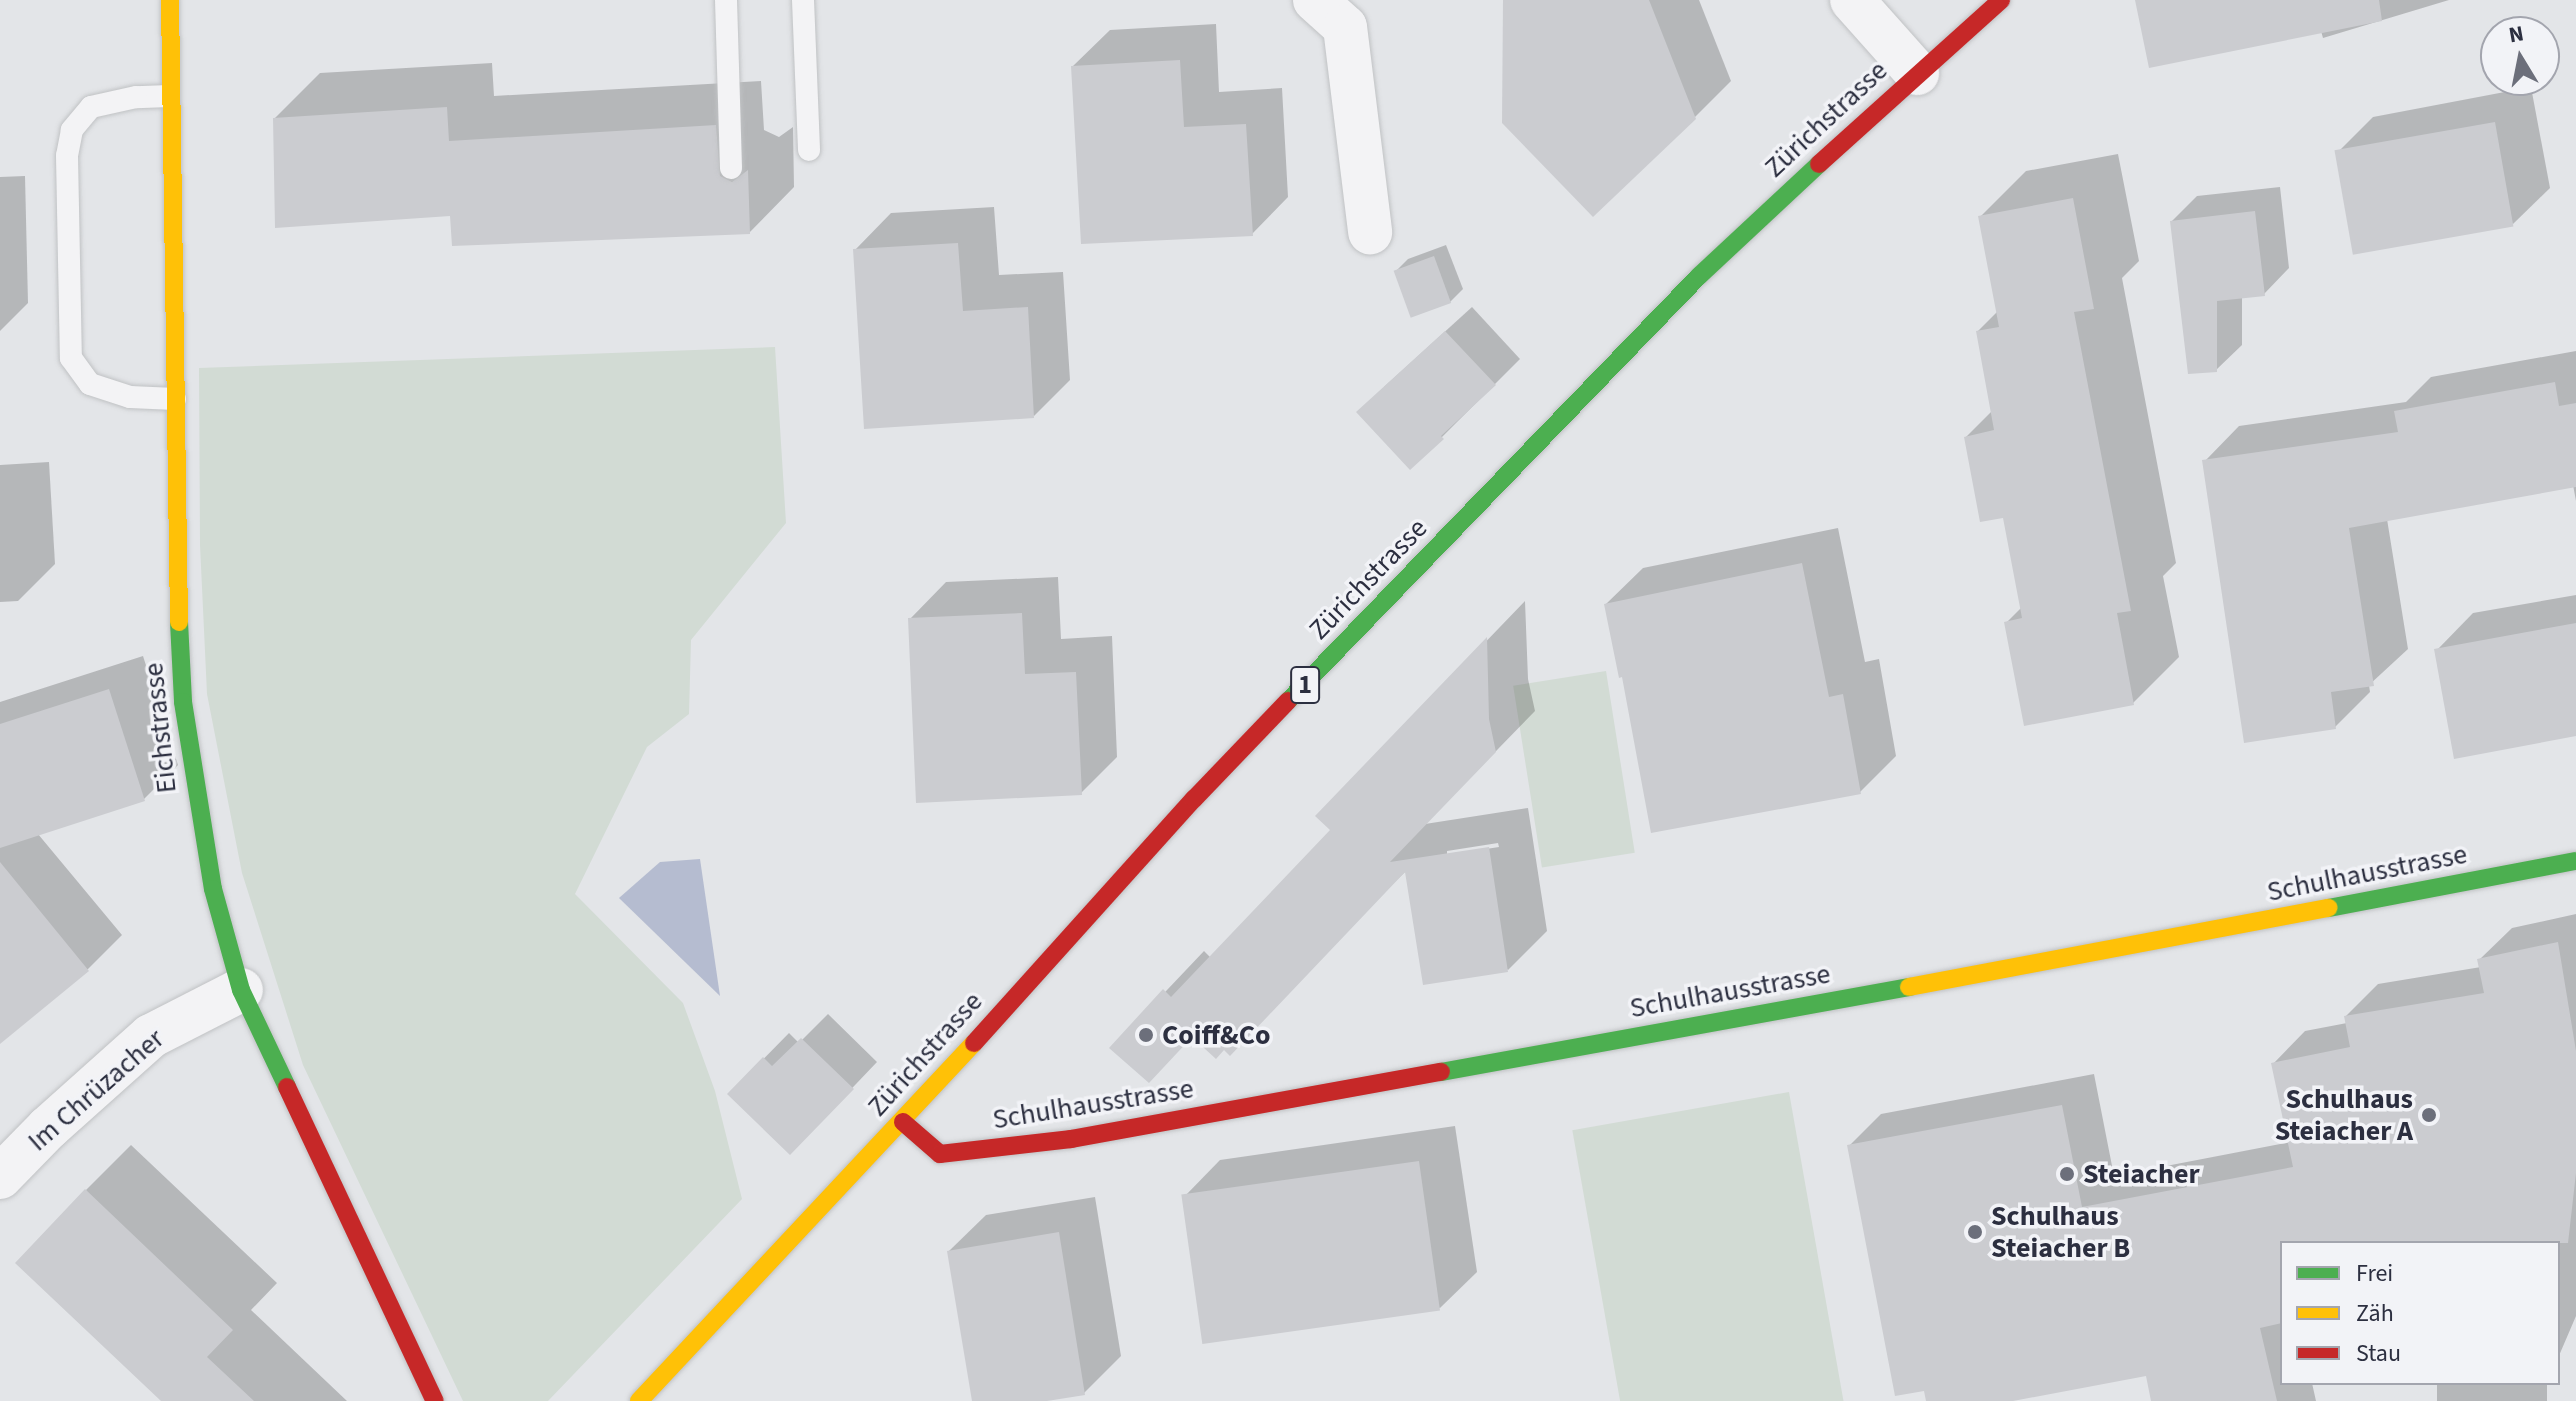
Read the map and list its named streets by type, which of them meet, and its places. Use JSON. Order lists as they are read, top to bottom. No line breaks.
{"streets":{"street":["Zürichstrasse","1","Eichstrasse","Schulhausstrasse","Im Chrüzacher"]},"crossings":[["Zürichstrasse","Schulhausstrasse"],["Eichstrasse","Im Chrüzacher"]],"places":["Coiff&Co","Schulhaus Steiacher A","Steiacher","Schulhaus Steiacher B"],"legend":["Frei","Zäh","Stau"],"north":"top"}
